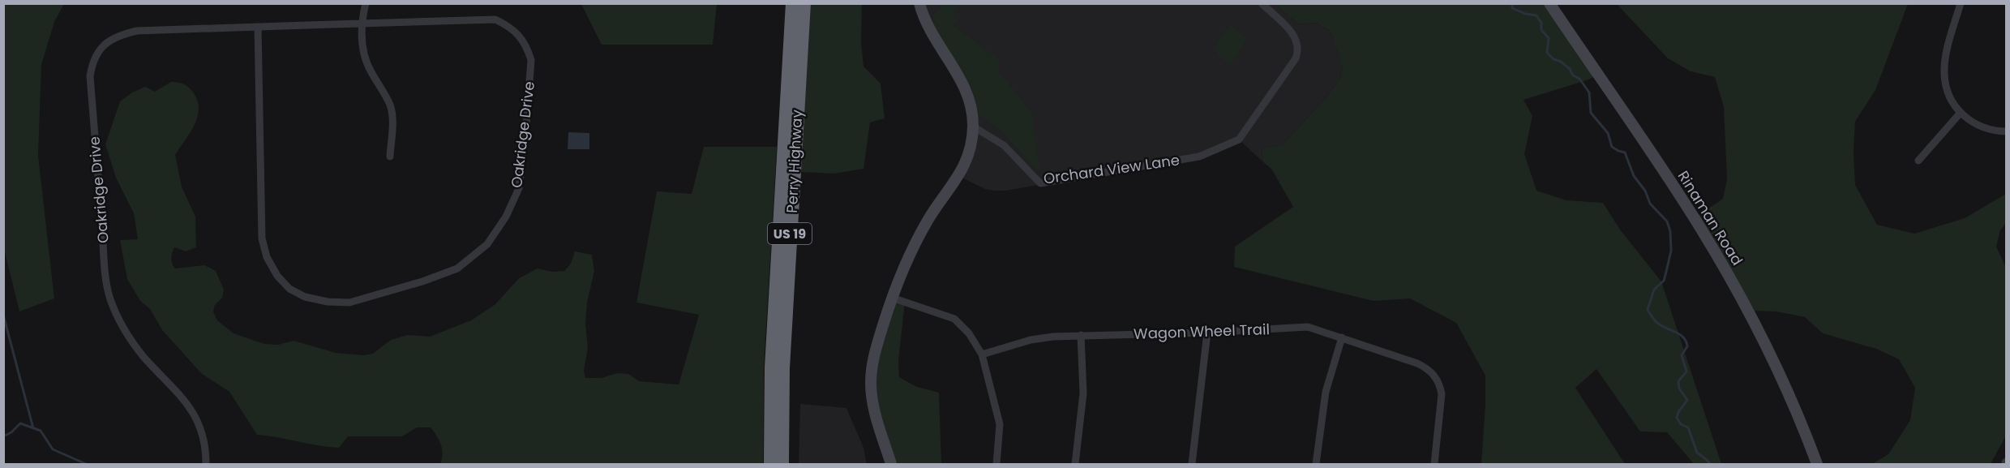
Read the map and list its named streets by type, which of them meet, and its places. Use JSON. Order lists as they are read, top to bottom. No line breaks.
{"streets":{"highway":["Perry Highway","US 19"],"street":["Oakridge Drive","Orchard View Lane","Rinaman Road","Wagon Wheel Trail"]}}
